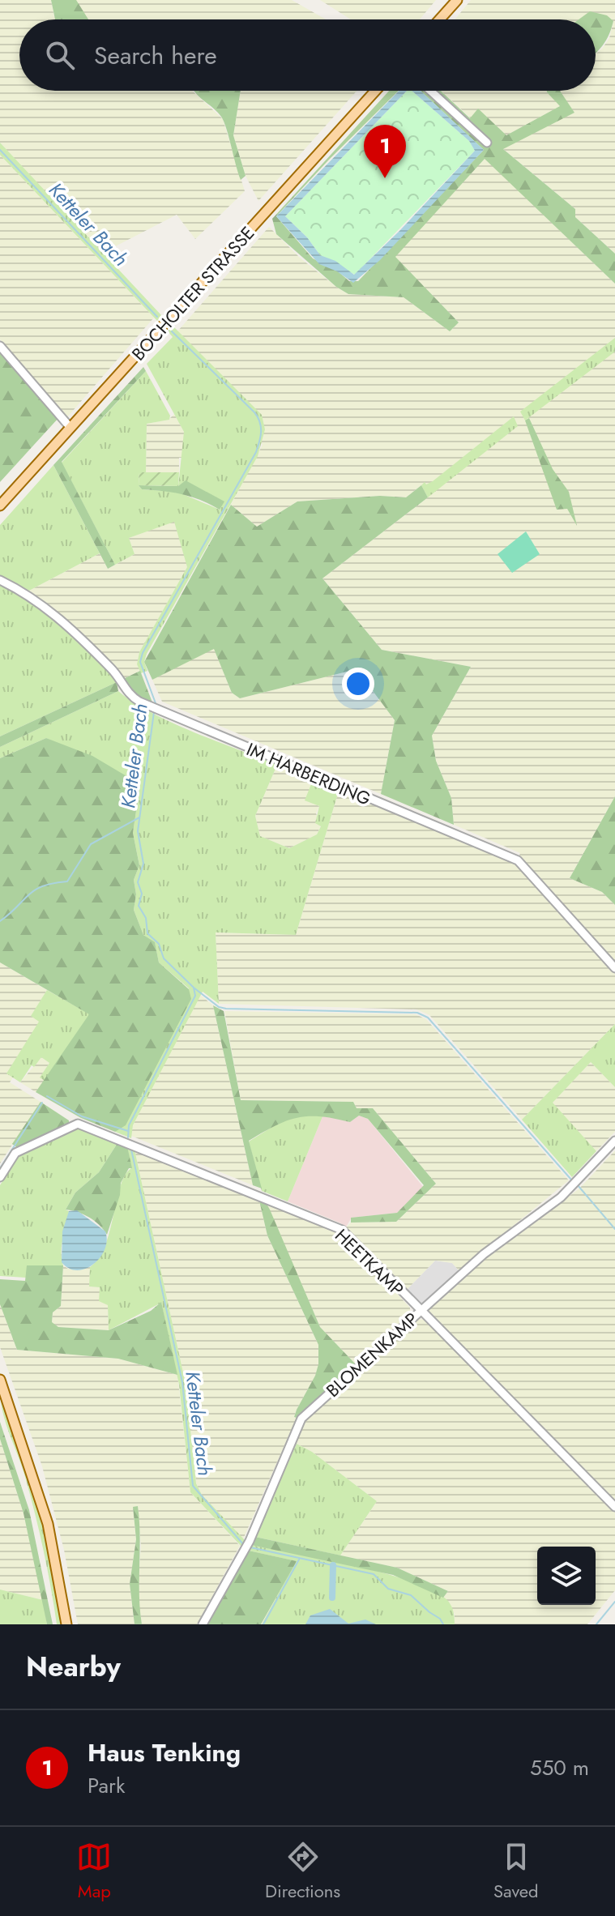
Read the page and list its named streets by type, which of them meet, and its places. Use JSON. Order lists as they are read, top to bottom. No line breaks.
{"streets":{"main road":["BOCHOLTER STRASSE"],"street":["IM HARBERDING","HEETKAMP","BLOMENKAMP"]},"crossings":[["HEETKAMP","BLOMENKAMP"]],"water":["Ketteler Bach"],"page":{"search":"Search here","pins":"1","heading":"Nearby","list":[{"mark":"1","name":"Haus Tenking","note":"Park","value":"550 m"}],"nav":["Map","Directions","Saved"]}}
